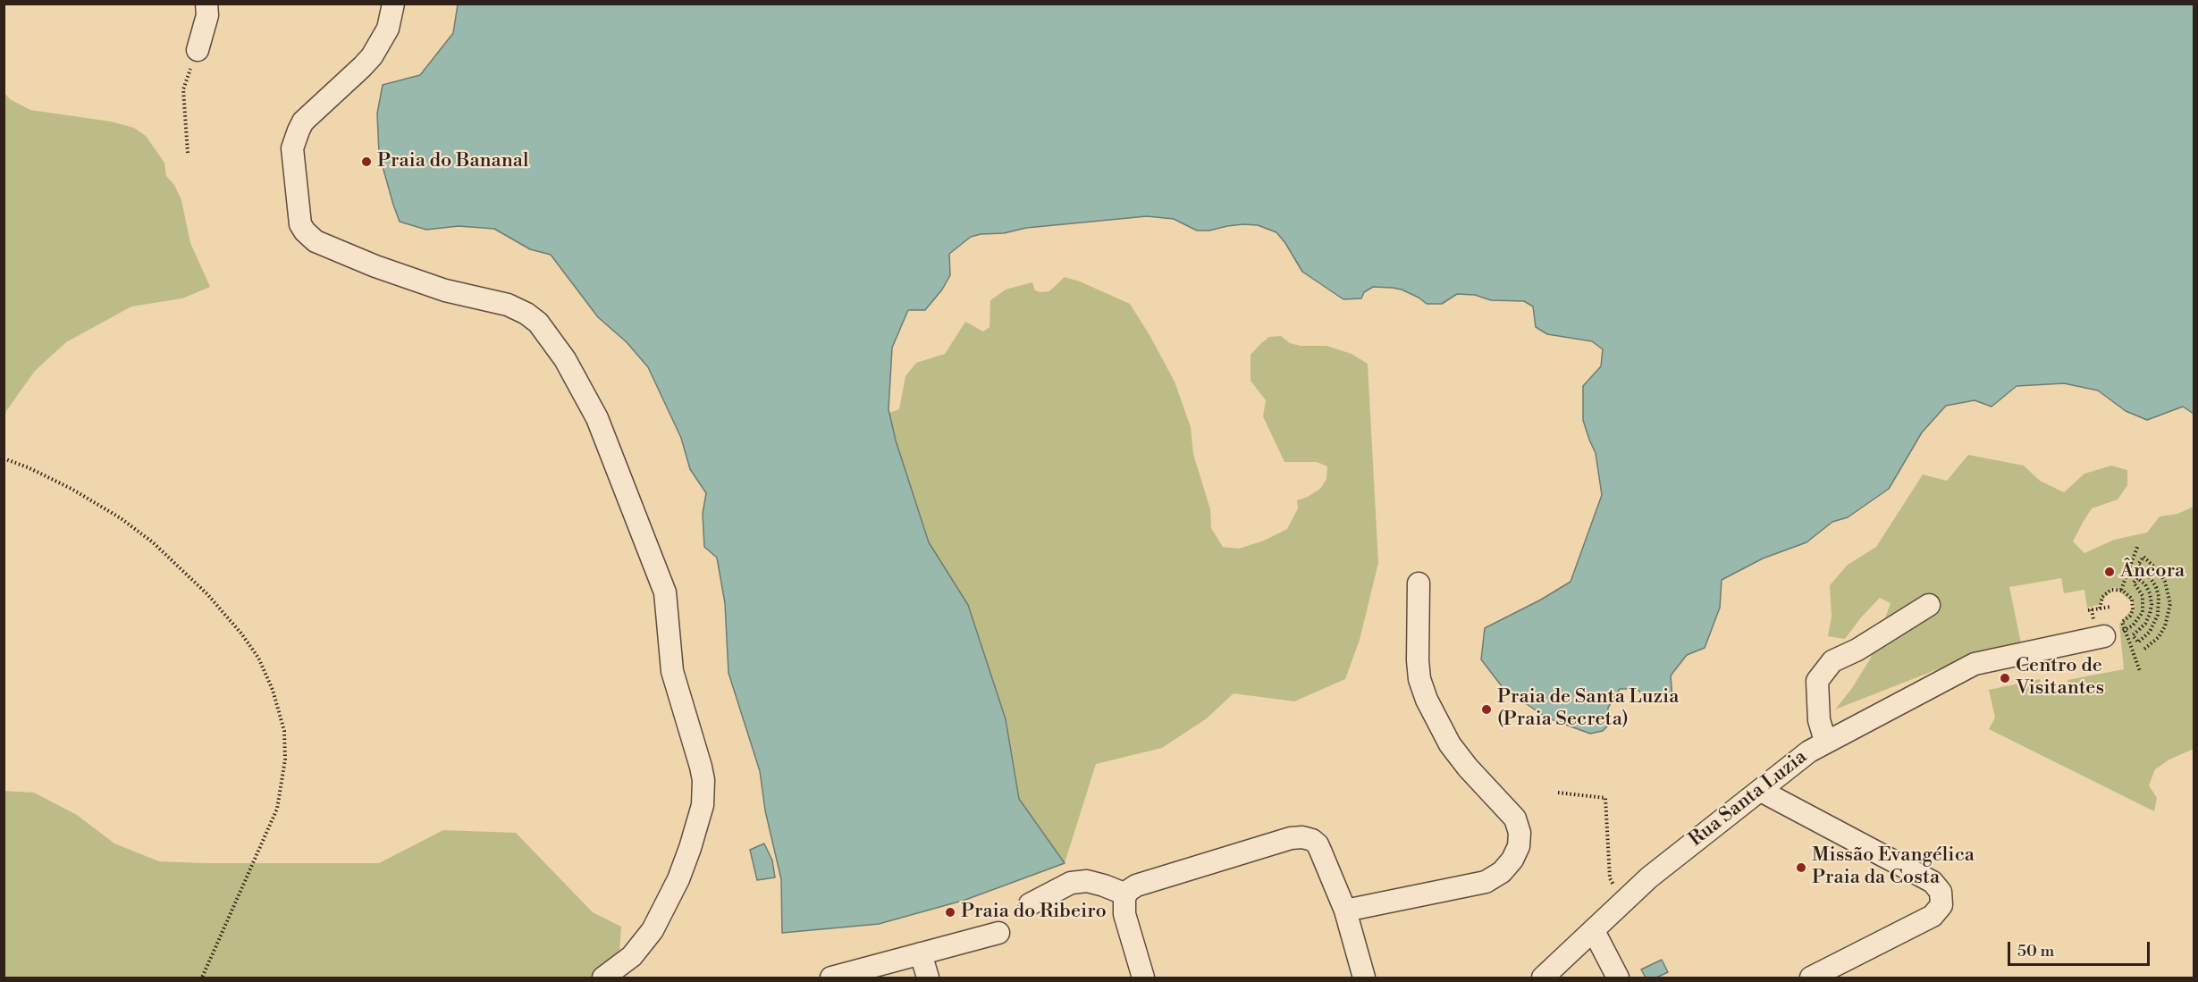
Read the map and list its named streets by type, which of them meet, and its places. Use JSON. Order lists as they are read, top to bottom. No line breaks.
{"streets":{"street":["Rua Santa Luzia"]},"places":["Praia do Bananal","Âncora","Centro de Visitantes","Praia de Santa Luzia (Praia Secreta)","Missão Evangélica Praia da Costa","Praia do Ribeiro"],"scale_bar":"50 m"}
